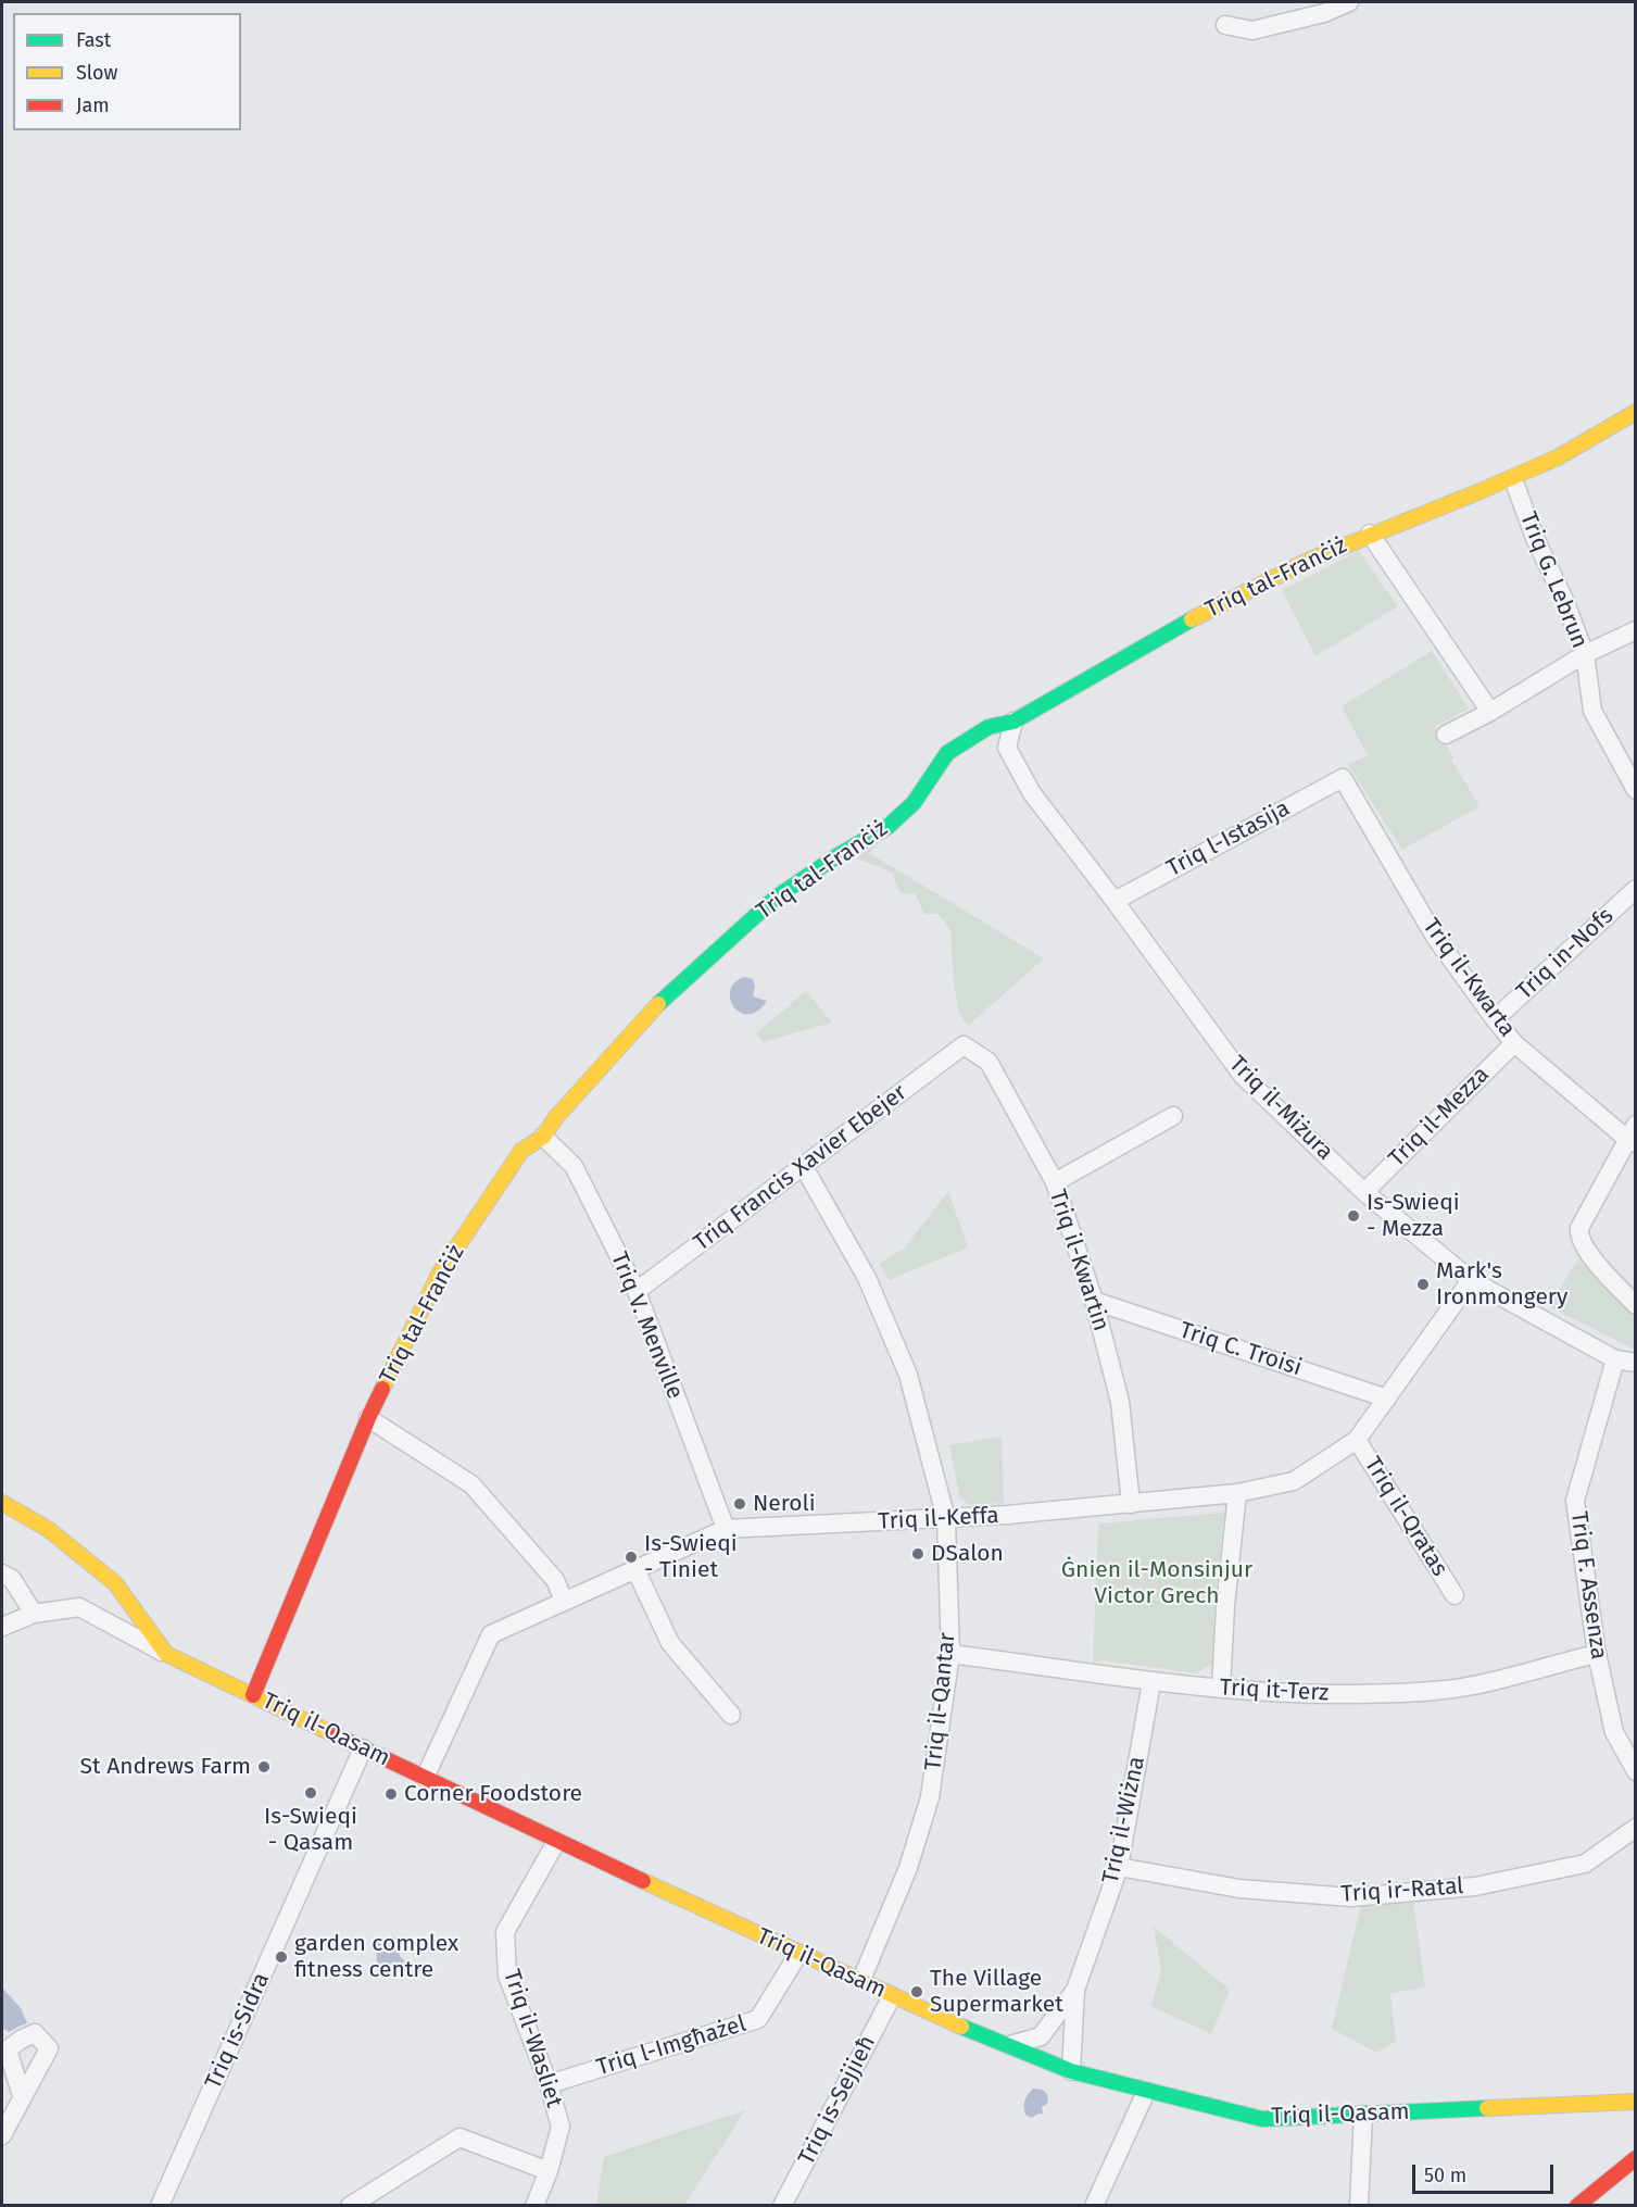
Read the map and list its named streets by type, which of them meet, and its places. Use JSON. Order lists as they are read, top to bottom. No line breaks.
{"streets":{"main road":["Triq tal-Franċiż","Triq il-Qasam"],"street":["Triq G. Lebrun","Triq l-Istasija","Triq in-Nofs","Triq il-Kwarta","Triq il-Miżura","Triq il-Mezza","Triq Francis Xavier Ebejer","Triq il-Kwartin","Triq V. Menville","Triq C. Troisi","Triq il-Qratas","Triq il-Keffa","Triq F. Assenza","Triq it-Terz","Triq il-Qantar","Triq il-Wiżna","Triq ir-Ratal","Triq is-Sidra","Triq il-Wasliet","Triq l-Imgħażel","Triq is-Sejjieħ"]},"crossings":[["Triq tal-Franċiż","Triq G. Lebrun"],["Triq tal-Franċiż","Triq il-Miżura"],["Triq tal-Franċiż","Triq V. Menville"],["Triq tal-Franċiż","Triq il-Qasam"],["Triq l-Istasija","Triq il-Kwarta"],["Triq l-Istasija","Triq il-Miżura"],["Triq in-Nofs","Triq il-Kwarta"],["Triq il-Kwarta","Triq il-Mezza"],["Triq il-Miżura","Triq il-Mezza"],["Triq il-Miżura","Triq il-Keffa"],["Triq il-Miżura","Triq F. Assenza"],["Triq Francis Xavier Ebejer","Triq il-Kwartin"],["Triq Francis Xavier Ebejer","Triq V. Menville"],["Triq Francis Xavier Ebejer","Triq il-Qantar"],["Triq il-Kwartin","Triq C. Troisi"],["Triq il-Kwartin","Triq il-Keffa"],["Triq V. Menville","Triq il-Keffa"],["Triq C. Troisi","Triq il-Keffa"],["Triq il-Qratas","Triq il-Keffa"],["Triq il-Keffa","Triq il-Qantar"],["Triq il-Keffa","Triq il-Qasam"],["Triq F. Assenza","Triq it-Terz"],["Triq it-Terz","Triq il-Qantar"],["Triq it-Terz","Triq il-Wiżna"],["Triq il-Qantar","Triq il-Qasam"],["Triq il-Qasam","Triq il-Wiżna"],["Triq il-Qasam","Triq is-Sidra"],["Triq il-Qasam","Triq il-Wasliet"],["Triq il-Qasam","Triq l-Imgħażel"],["Triq il-Qasam","Triq is-Sejjieħ"],["Triq il-Wiżna","Triq ir-Ratal"],["Triq il-Wasliet","Triq l-Imgħażel"]],"parks":["Ġnien il-Monsinjur Victor Grech"],"places":["Is-Swieqi - Mezza","Mark's Ironmongery","Neroli","DSalon","Is-Swieqi - Tiniet","St Andrews Farm","Is-Swieqi - Qasam","Corner Foodstore","garden complex fitness centre","The Village Supermarket"],"legend":["Fast","Slow","Jam"],"scale_bar":"50 m"}
